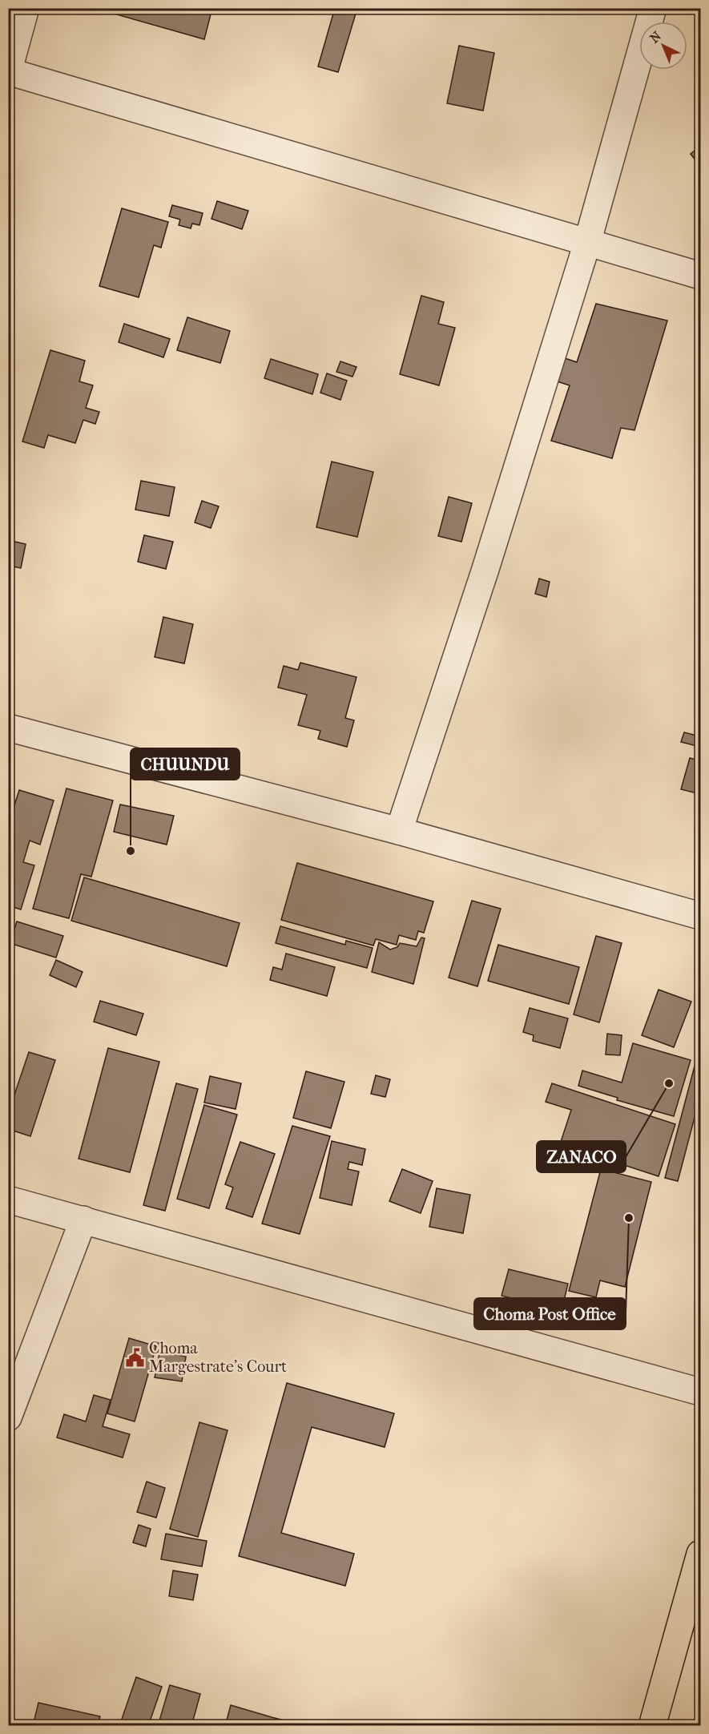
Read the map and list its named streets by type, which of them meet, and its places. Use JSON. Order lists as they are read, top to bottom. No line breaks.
{"places":{"other":["CHUUNDU","ZANACO","Choma Post Office"],"public building":["Choma Margestrate's Court"]},"north":"top left"}
